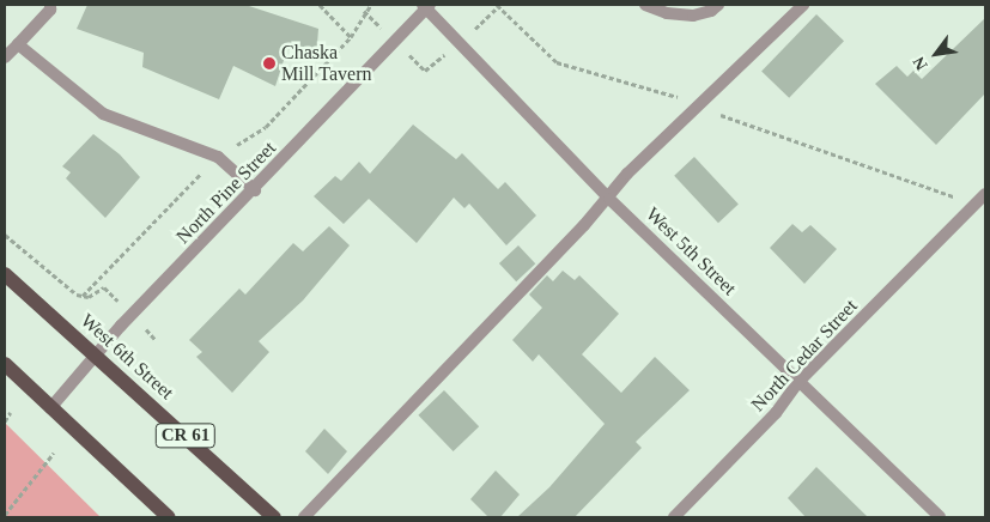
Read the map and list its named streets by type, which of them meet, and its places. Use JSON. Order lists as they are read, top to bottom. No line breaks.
{"streets":{"main road":["West 6th Street","CR 61"],"street":["North Pine Street","West 5th Street","North Cedar Street"]},"crossings":[["North Pine Street","West 5th Street"],["North Pine Street","West 6th Street"],["West 5th Street","North Cedar Street"]],"places":["Chaska Mill Tavern"],"north":"bottom left"}
